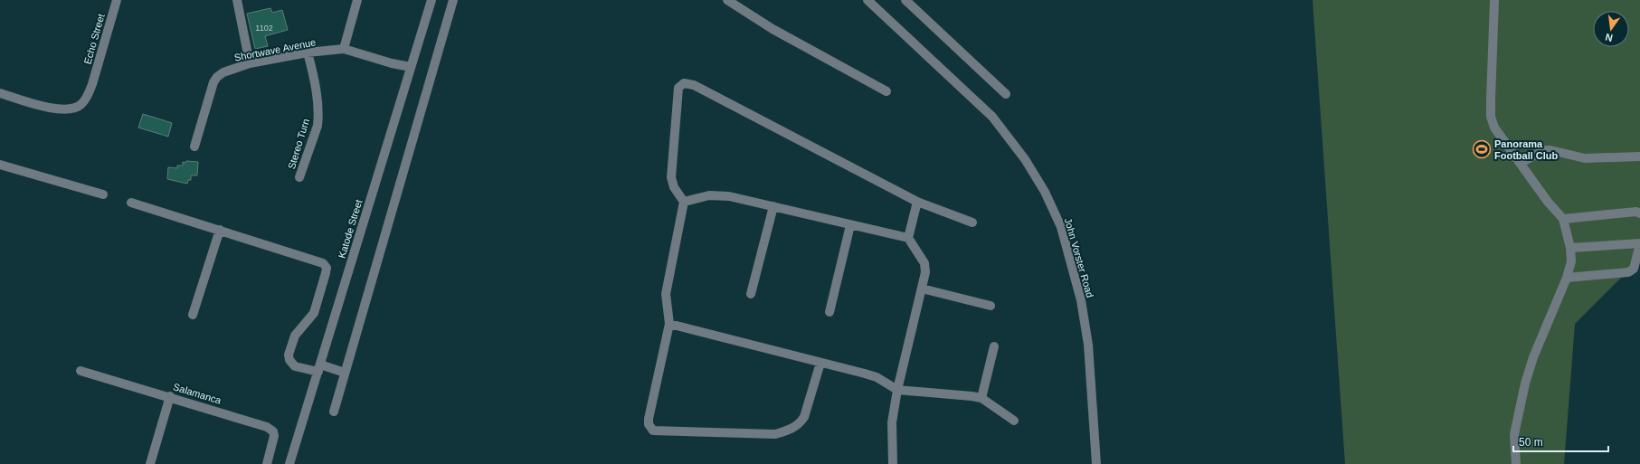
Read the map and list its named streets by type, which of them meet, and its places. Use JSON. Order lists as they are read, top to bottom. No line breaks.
{"streets":{"street":["Echo Street","Shortwave Avenue","Stereo Turn","Katode Street","John Vorster Road","Salamanca"]},"crossings":[["Shortwave Avenue","Stereo Turn"],["Shortwave Avenue","Katode Street"]],"places":{"sports":["Panorama Football Club"]},"house_numbers":["1102"],"scale_bar":"50 m","north":"bottom"}
